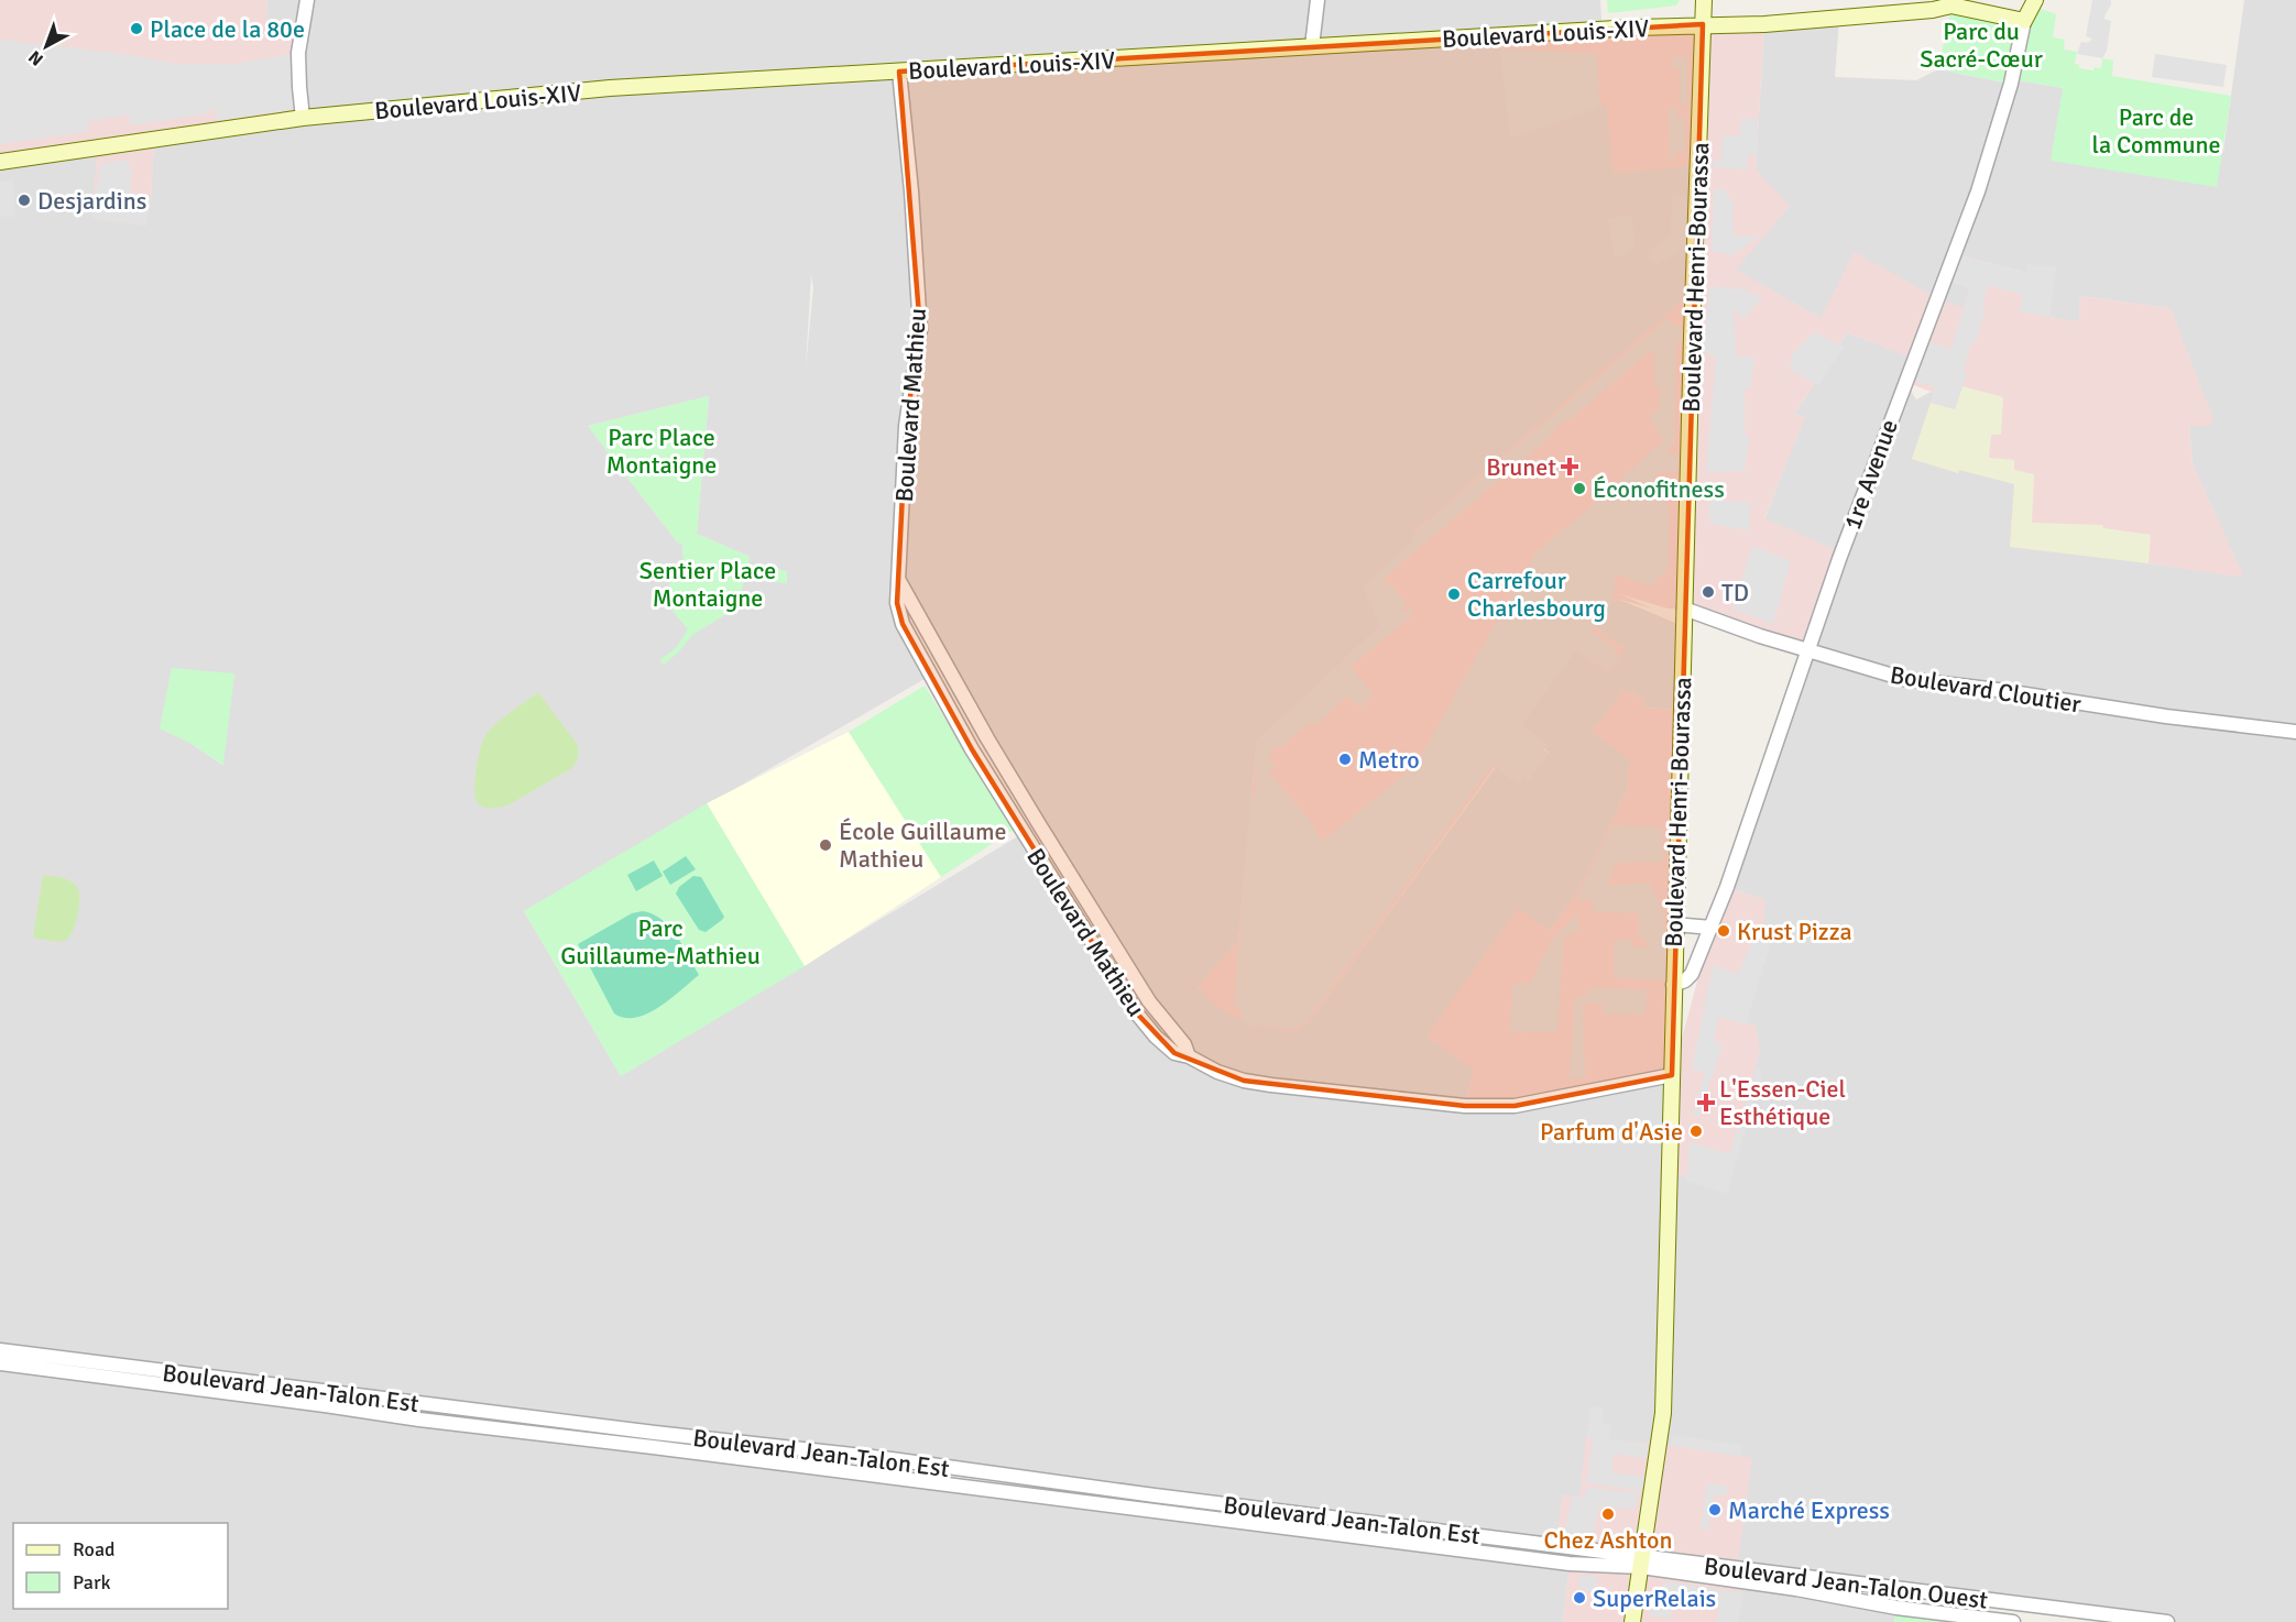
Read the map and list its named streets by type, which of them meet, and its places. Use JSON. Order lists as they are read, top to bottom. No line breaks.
{"streets":{"main road":["Boulevard Louis-XIV","Boulevard Henri-Bourassa"],"street":["Boulevard Mathieu","1re Avenue","Boulevard Cloutier","Boulevard Jean-Talon Est","Boulevard Jean-Talon Ouest"]},"crossings":[["Boulevard Louis-XIV","Boulevard Henri-Bourassa"],["Boulevard Louis-XIV","Boulevard Mathieu"],["Boulevard Louis-XIV","1re Avenue"],["Boulevard Henri-Bourassa","Boulevard Mathieu"],["Boulevard Henri-Bourassa","1re Avenue"],["Boulevard Henri-Bourassa","Boulevard Cloutier"],["Boulevard Henri-Bourassa","Boulevard Jean-Talon Est"],["Boulevard Henri-Bourassa","Boulevard Jean-Talon Ouest"],["1re Avenue","Boulevard Cloutier"],["Boulevard Jean-Talon Est","Boulevard Jean-Talon Ouest"]],"parks":["Parc du Sacré-Cœur","Parc de la Commune","Parc Place Montaigne","Sentier Place Montaigne","Parc Guillaume-Mathieu"],"places":{"other":["Place de la 80e","Desjardins","Éconofitness","TD","Carrefour Charlesbourg","Metro","École Guillaume Mathieu","Krust Pizza","Parfum d'Asie","Marché Express","Chez Ashton","SuperRelais"],"health":["Brunet","L'Essen-Ciel Esthétique"]},"legend":["Road","Park"],"north":"bottom left"}
